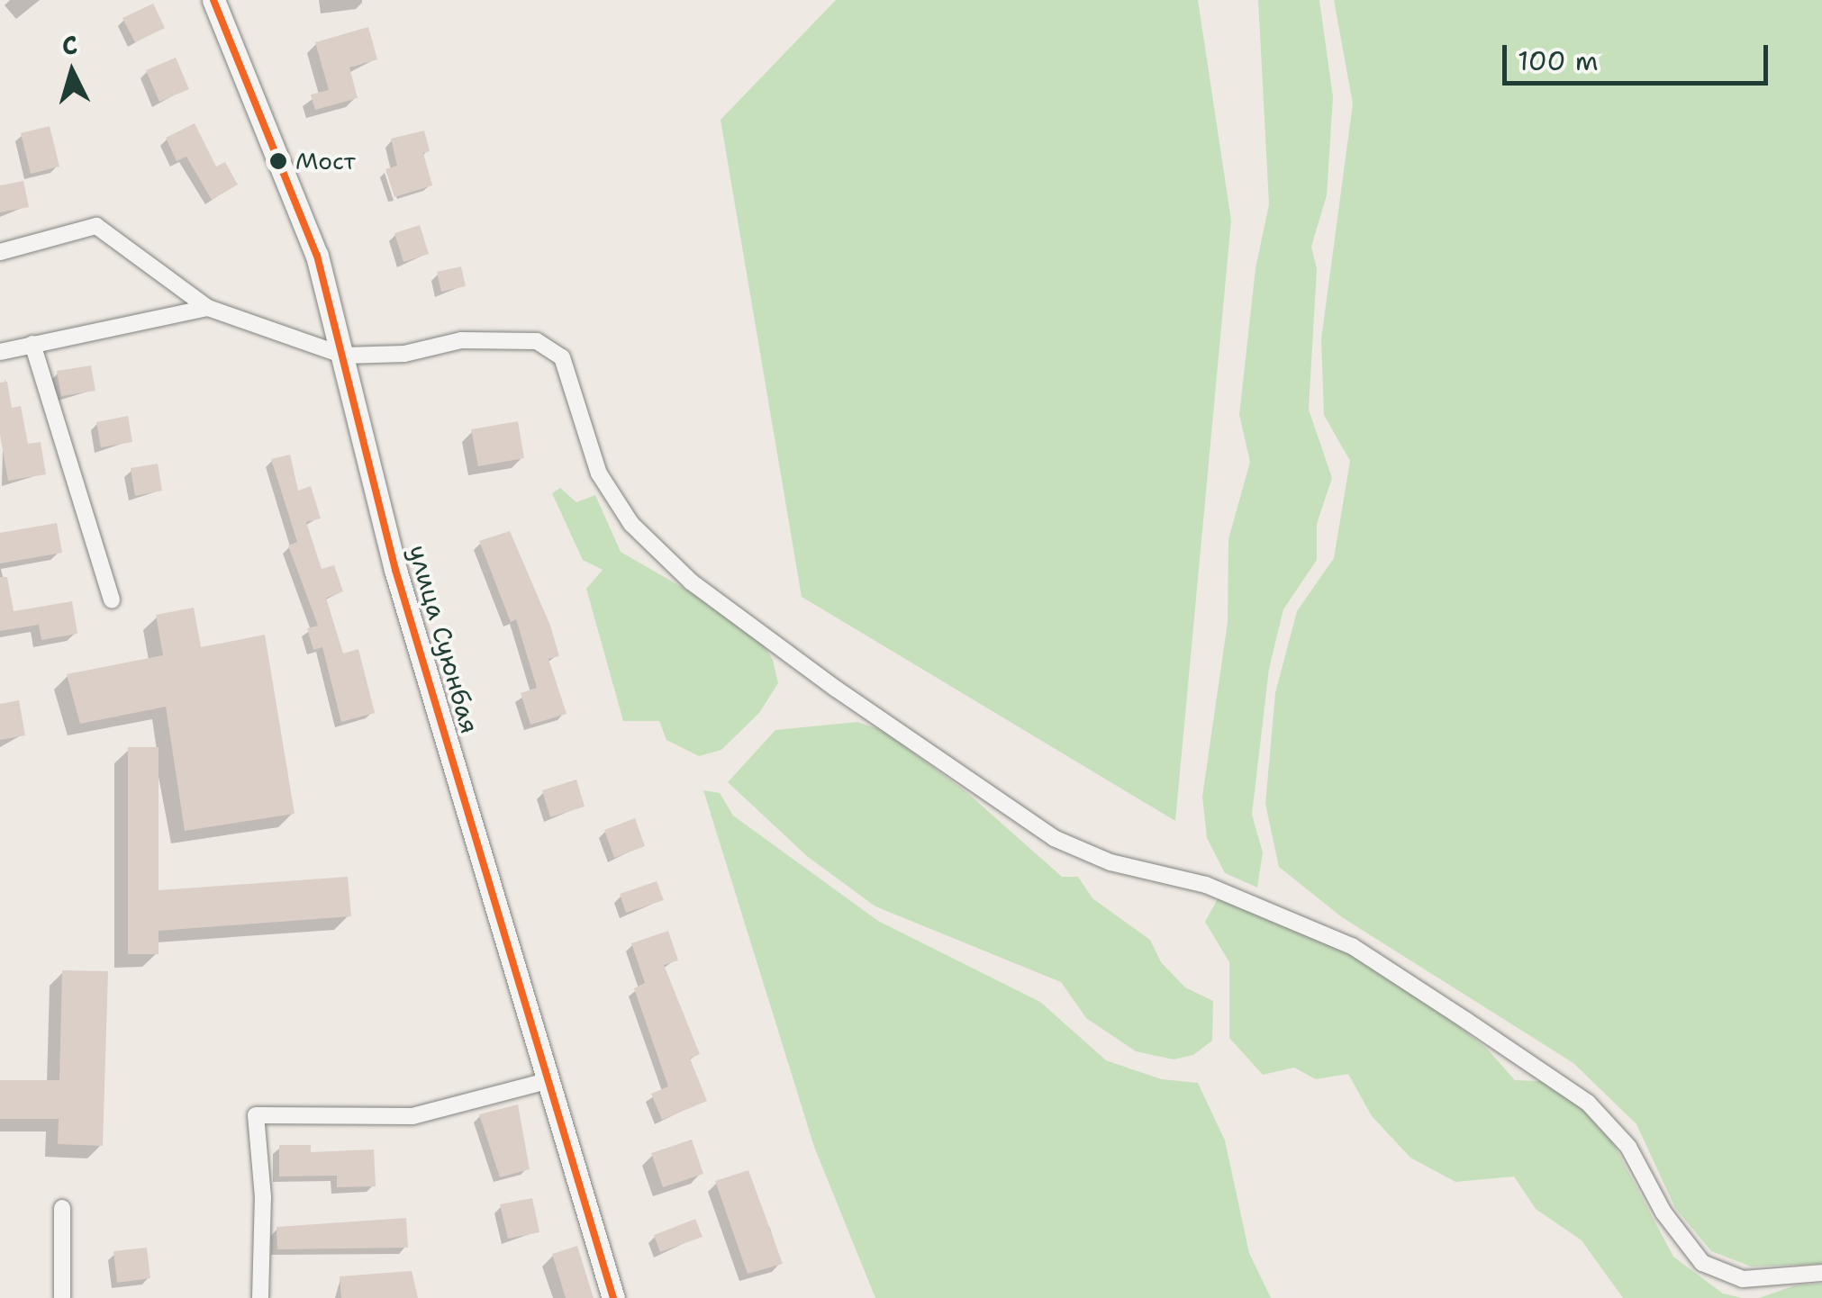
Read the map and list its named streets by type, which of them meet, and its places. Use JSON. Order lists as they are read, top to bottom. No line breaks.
{"streets":{"main road":["улица Суюнбая"]},"places":["Мост"],"scale_bar":"100 m","north":"top"}
